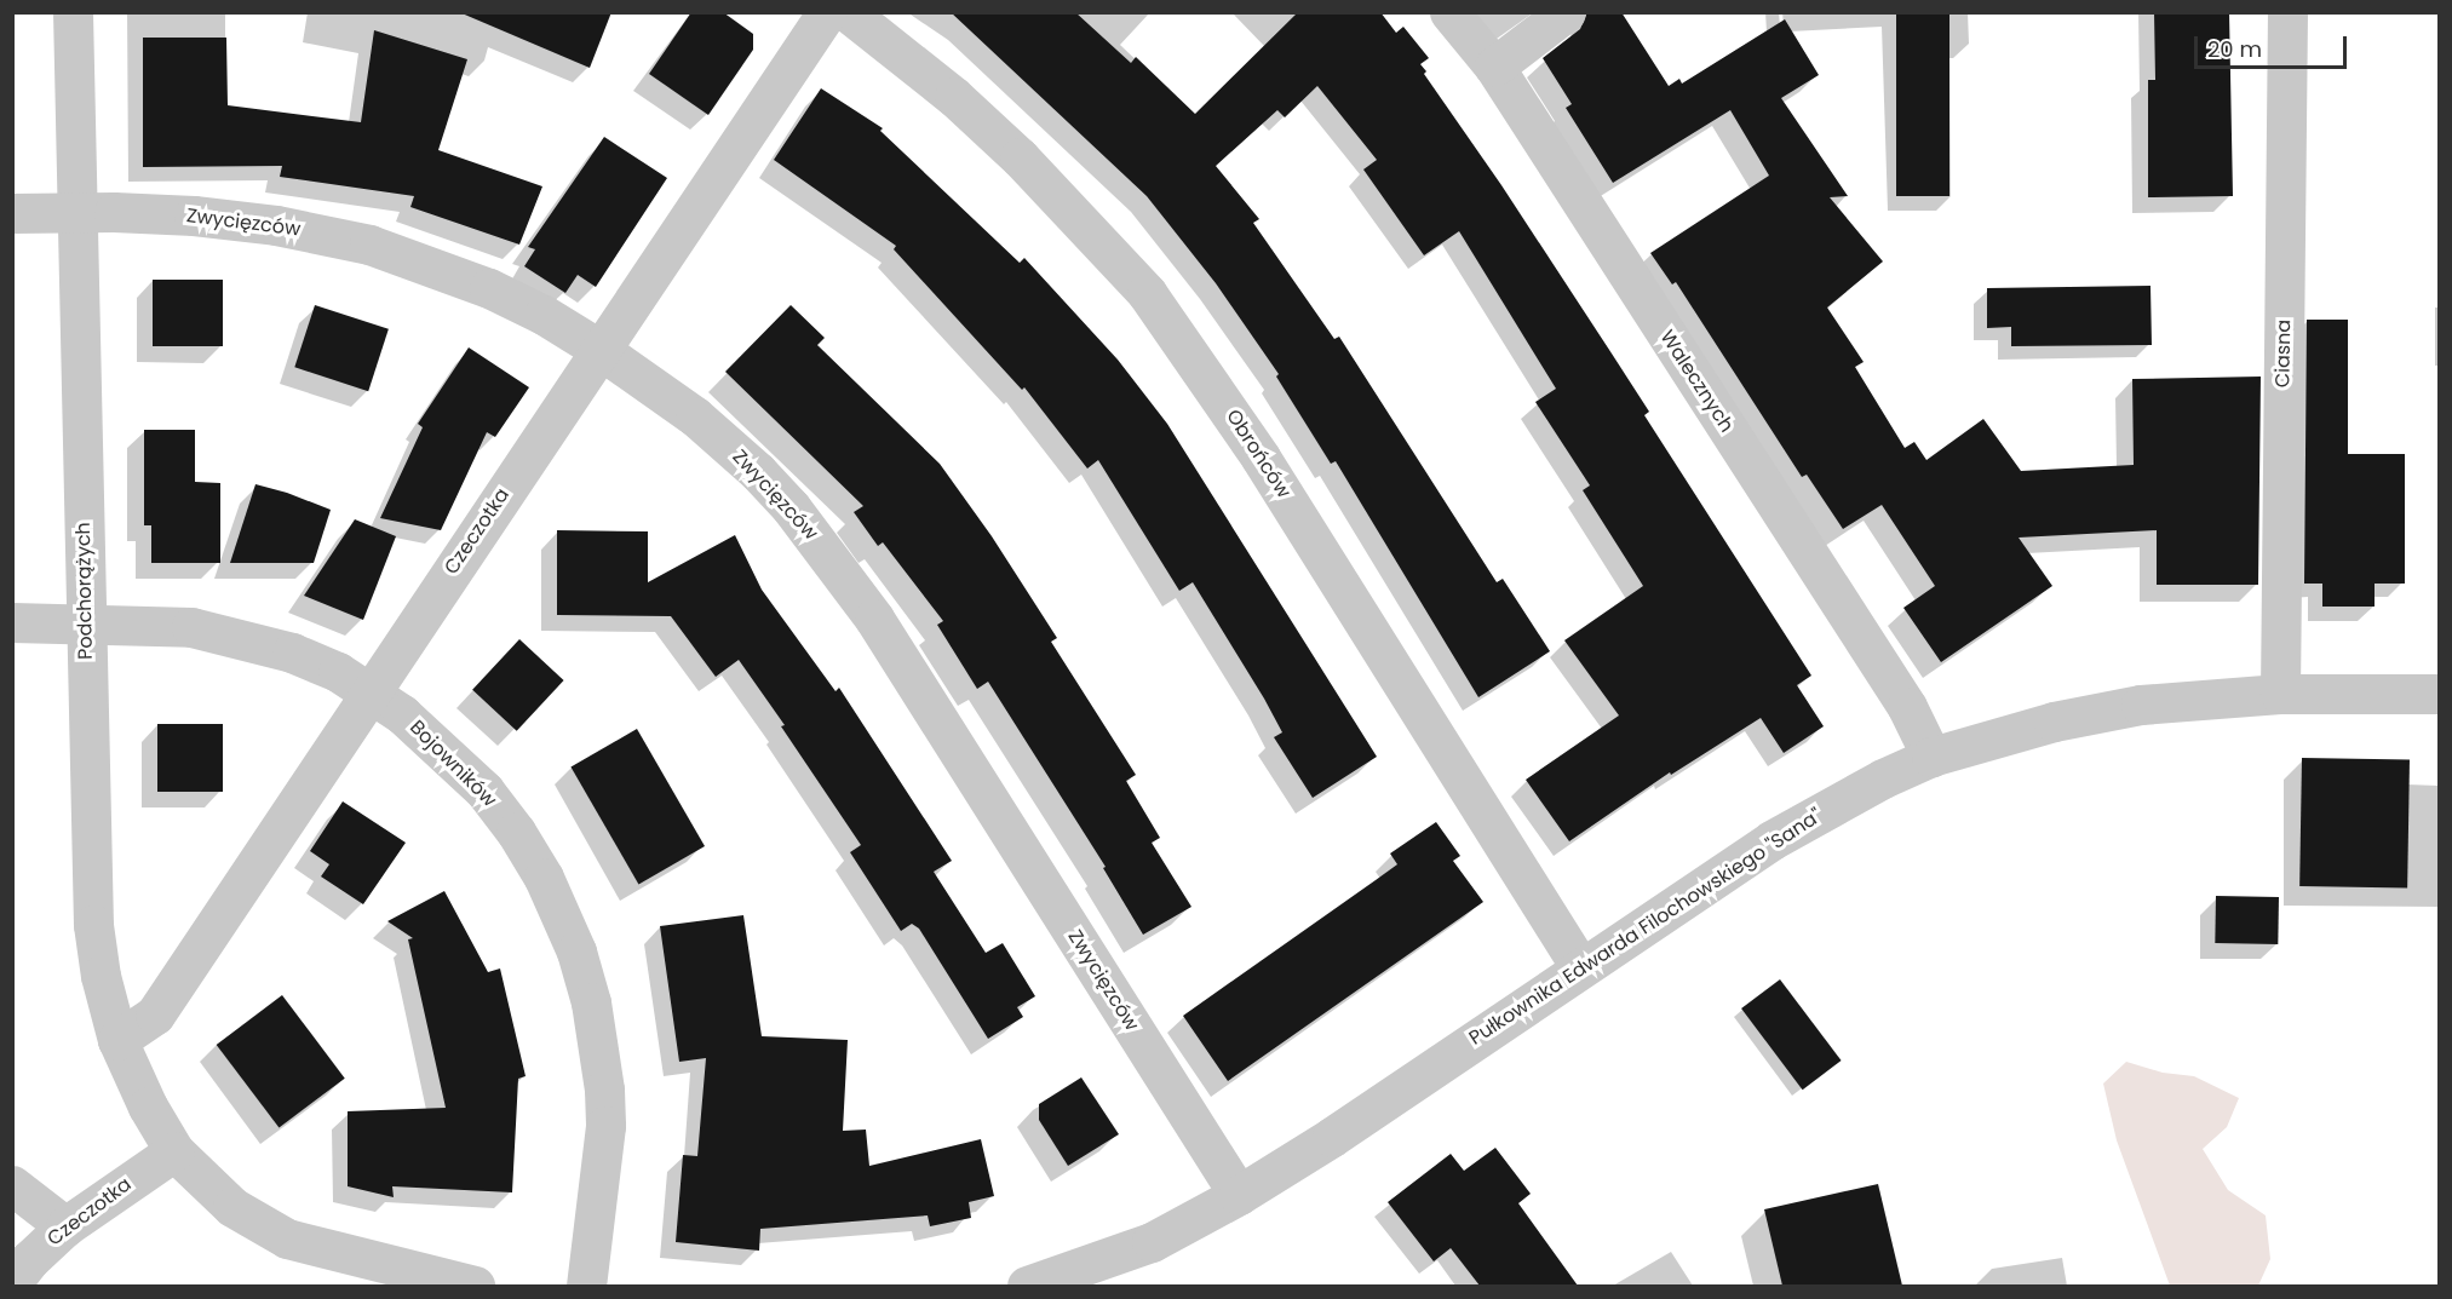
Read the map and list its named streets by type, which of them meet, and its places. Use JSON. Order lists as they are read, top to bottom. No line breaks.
{"streets":{"street":["Zwycięzców","Ciasna","Walecznych","Obrońców","Czeczotka","Podchorążych","Bojowników","Pułkownika Edwarda Filochowskiego \"Sana\""]},"crossings":[["Zwycięzców","Czeczotka"],["Zwycięzców","Podchorążych"],["Zwycięzców","Pułkownika Edwarda Filochowskiego \"Sana\""],["Ciasna","Pułkownika Edwarda Filochowskiego \"Sana\""],["Walecznych","Pułkownika Edwarda Filochowskiego \"Sana\""],["Obrońców","Pułkownika Edwarda Filochowskiego \"Sana\""],["Czeczotka","Podchorążych"],["Czeczotka","Bojowników"],["Podchorążych","Bojowników"]],"scale_bar":"20 m"}
